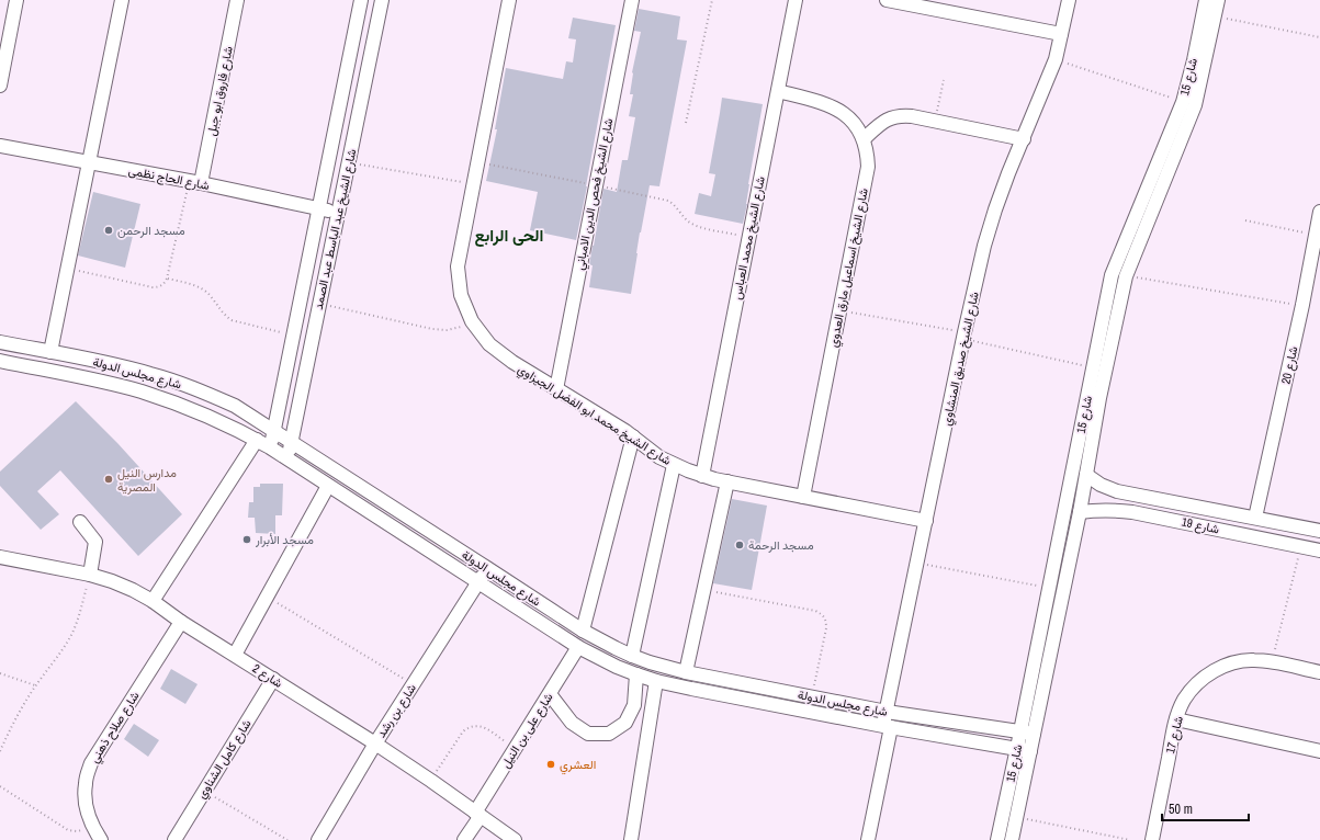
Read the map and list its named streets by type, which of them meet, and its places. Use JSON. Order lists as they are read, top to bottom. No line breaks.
{"streets":{"street":["شارع 15","شارع فاروق ابو جبل","شارع الحاج نظمى","شارع الشيخ فحص الدين الامباني","شارع الشيخ عبد الباسط عبد الصمد","شارع الشيخ محمد العباس","شارع الشيخ اسماعيل مارق العدوي","شارع الشيخ صديق المنشاوي","شارع 20","شارع مجلس الدولة","شارع الشيخ محمد ابو الفضل الجيزاوي","شارع 19","شارع 2","شارع بن رشد","شارع صلاح ذهني","شارع على بن النيل","شارع 17","شارع كامل الشناوي"]},"crossings":[["شارع 15","شارع مجلس الدولة"],["شارع 15","شارع 19"],["شارع فاروق ابو جبل","شارع الحاج نظمى"],["شارع الحاج نظمى","شارع الشيخ عبد الباسط عبد الصمد"],["شارع الشيخ فحص الدين الامباني","شارع الشيخ محمد ابو الفضل الجيزاوي"],["شارع الشيخ عبد الباسط عبد الصمد","شارع مجلس الدولة"],["شارع الشيخ محمد العباس","شارع الشيخ اسماعيل مارق العدوي"],["شارع الشيخ محمد العباس","شارع الشيخ محمد ابو الفضل الجيزاوي"],["شارع الشيخ اسماعيل مارق العدوي","شارع الشيخ محمد ابو الفضل الجيزاوي"],["شارع الشيخ صديق المنشاوي","شارع مجلس الدولة"],["شارع الشيخ صديق المنشاوي","شارع الشيخ محمد ابو الفضل الجيزاوي"],["شارع 20","شارع 19"],["شارع مجلس الدولة","شارع بن رشد"],["شارع مجلس الدولة","شارع على بن النيل"],["شارع 2","شارع بن رشد"],["شارع 2","شارع صلاح ذهني"],["شارع 2","شارع على بن النيل"],["شارع 2","شارع كامل الشناوي"]],"districts":["الحى الرابع"],"places":["مسجد الرحمن","مدارس النيل المصرية","مسجد الأبرار","مسجد الرحمة","العشري"],"scale_bar":"50 m"}
